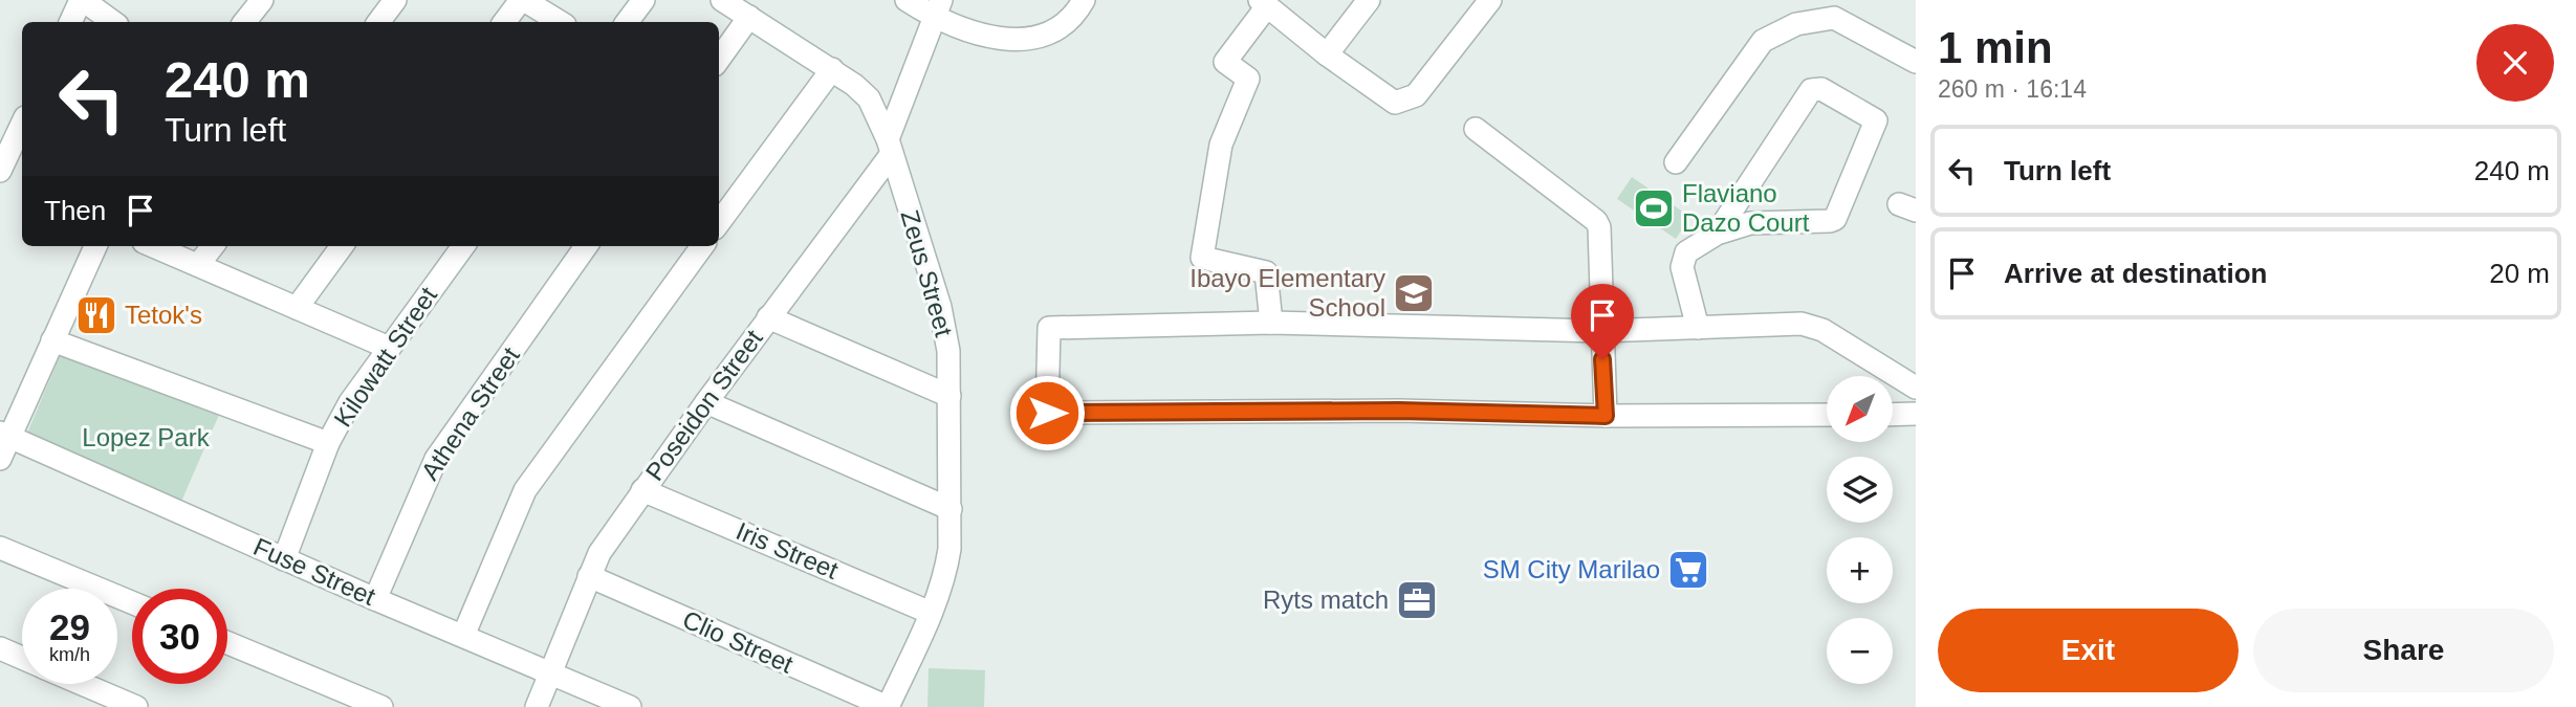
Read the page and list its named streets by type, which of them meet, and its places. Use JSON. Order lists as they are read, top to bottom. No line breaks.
{"streets":{"street":["Zeus Street","Kilowatt Street","Poseidon Street","Athena Street","Iris Street","Fuse Street","Clio Street"]},"crossings":[["Zeus Street","Poseidon Street"],["Zeus Street","Iris Street"],["Zeus Street","Clio Street"],["Kilowatt Street","Fuse Street"],["Poseidon Street","Iris Street"],["Poseidon Street","Fuse Street"],["Poseidon Street","Clio Street"],["Athena Street","Fuse Street"]],"parks":["Lopez Park"],"places":{"sports":["Flaviano Dazo Court"],"school or university":["Ibayo Elementary School"],"restaurant":["Tetok's"],"supermarket":["SM City Marilao"],"office":["Ryts match"]},"north":"bottom left","page":{"heading":["1 min","260 m · 16:14"],"turn":["240 m","Turn left"],"list":[{"name":"Turn left","value":"240 m"},{"name":"Arrive at destination","value":"20 m"}],"then":"Then","map_buttons":["+","−"],"speed":"29 km/h","limit":"30","buttons":["Exit","Share"]}}
